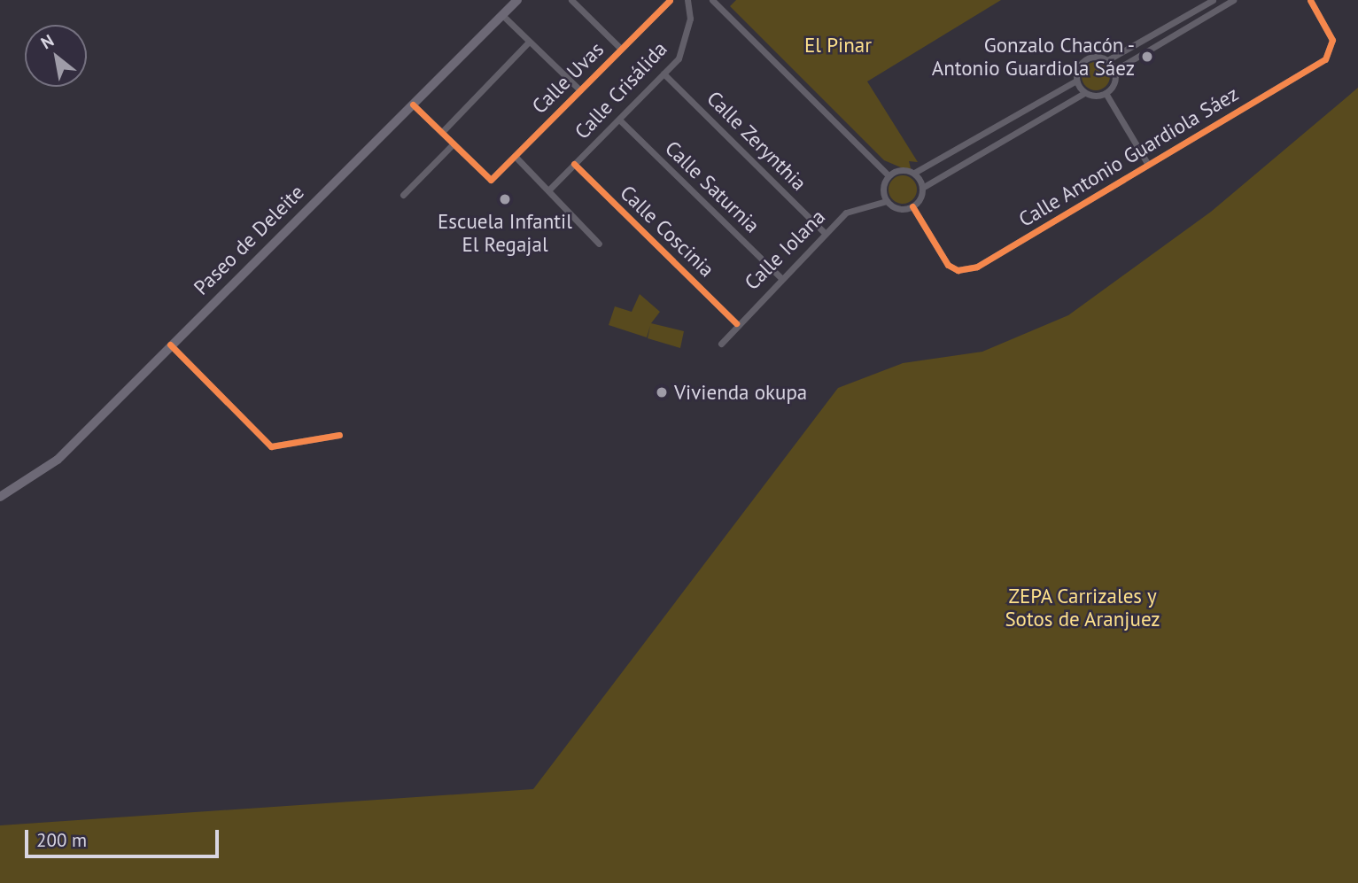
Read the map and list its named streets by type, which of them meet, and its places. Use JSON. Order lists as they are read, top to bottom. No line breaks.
{"streets":{"main road":["Paseo de Deleite"],"street":["Calle Uvas","Calle Crisálida","Calle Zerynthia","Calle Antonio Guardiola Sáez","Calle Saturnia","Calle Coscinia","Calle Iolana"]},"crossings":[["Calle Crisálida","Calle Zerynthia"],["Calle Crisálida","Calle Saturnia"],["Calle Crisálida","Calle Coscinia"],["Calle Zerynthia","Calle Iolana"],["Calle Antonio Guardiola Sáez","Calle Iolana"],["Calle Saturnia","Calle Iolana"],["Calle Coscinia","Calle Iolana"]],"parks":["El Pinar","ZEPA Carrizales y Sotos de Aranjuez"],"places":["Gonzalo Chacón - Antonio Guardiola Sáez","Escuela Infantil El Regajal","Vivienda okupa"],"scale_bar":"200 m","north":"top left"}
